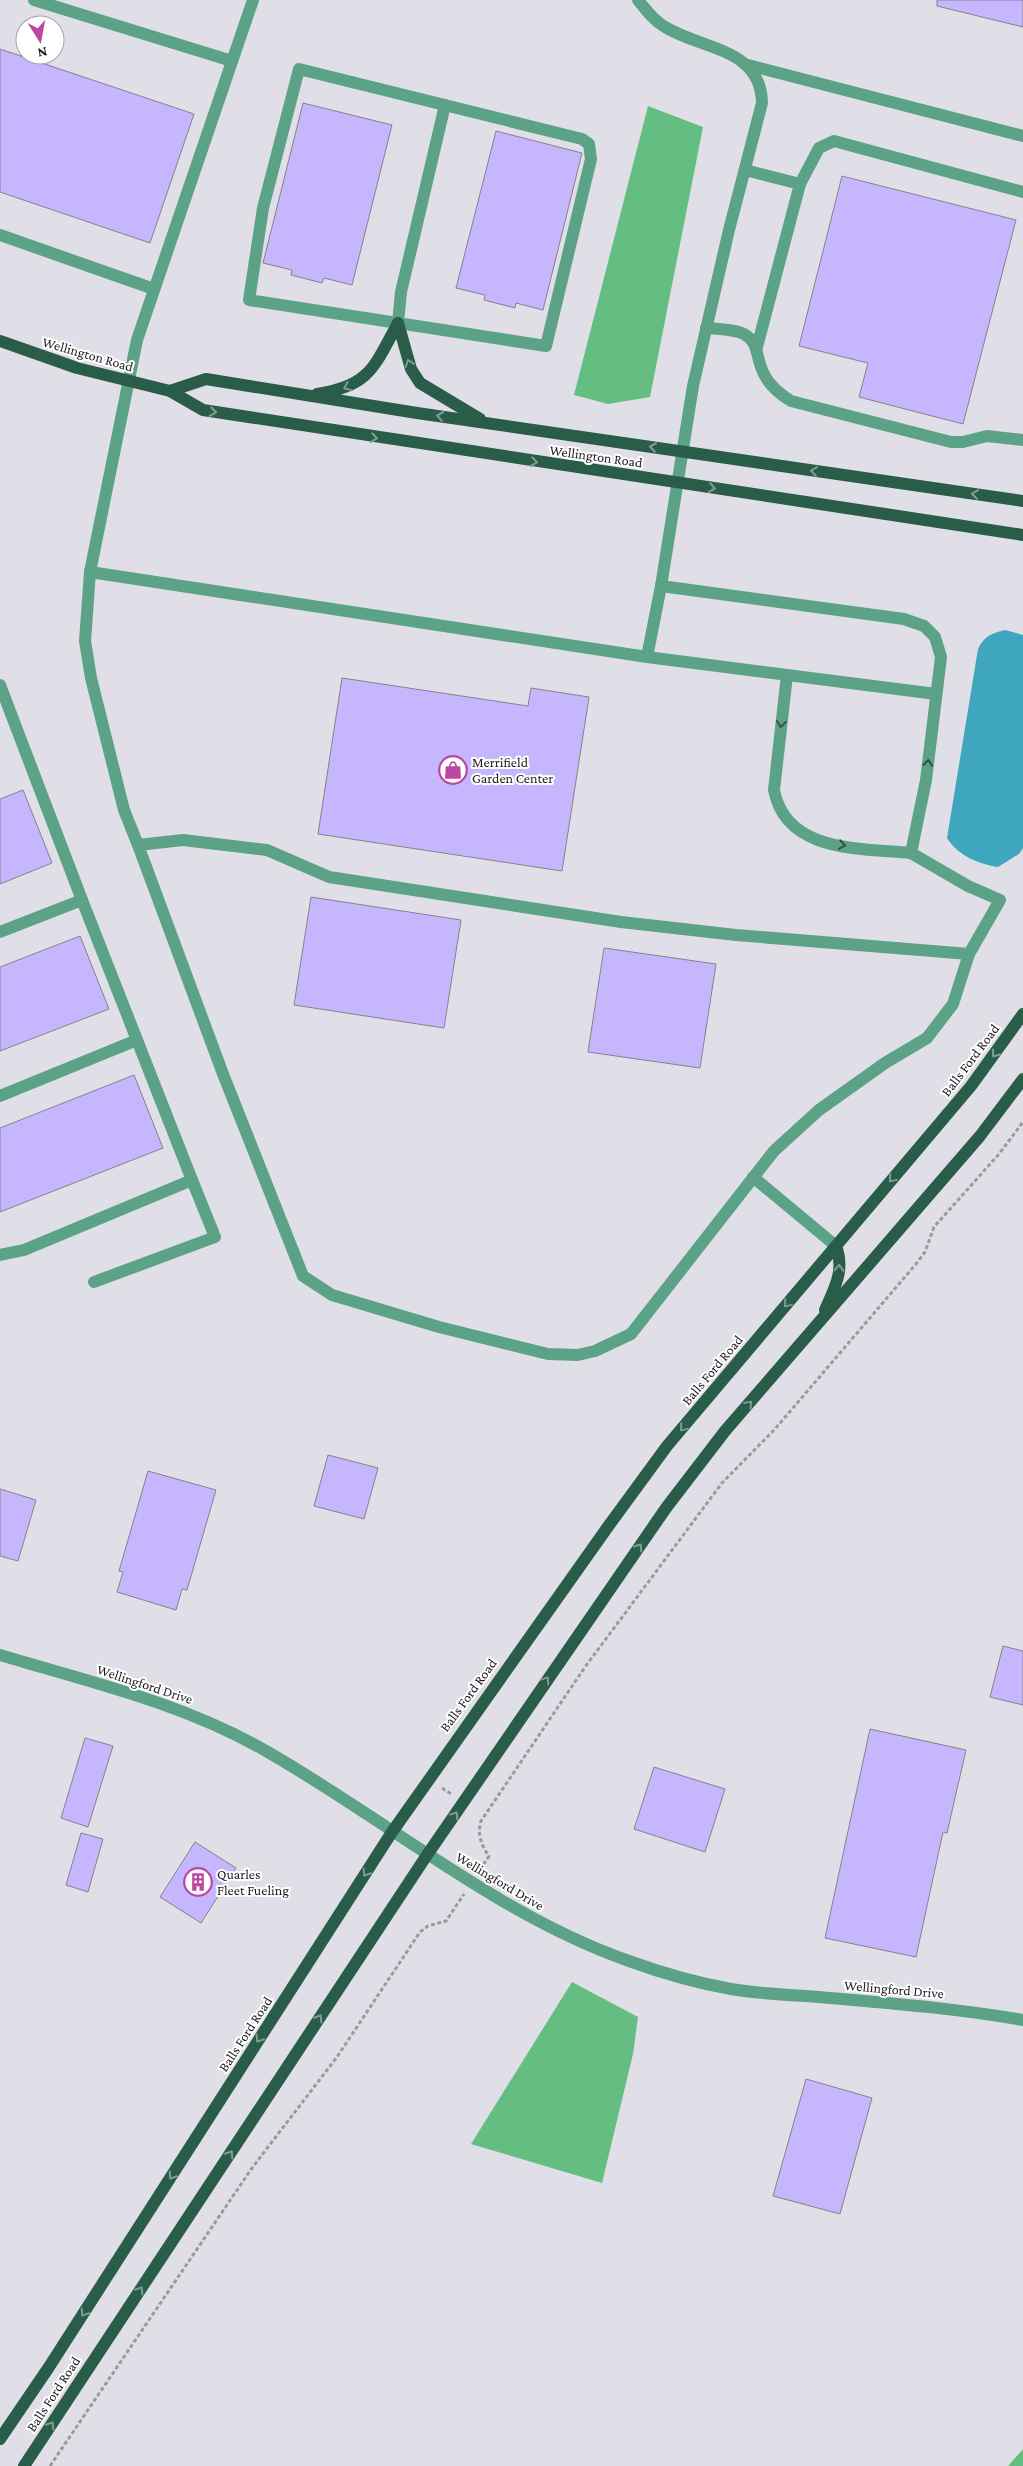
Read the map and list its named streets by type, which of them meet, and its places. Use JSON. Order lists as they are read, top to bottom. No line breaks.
{"streets":{"main road":["Wellington Road","Balls Ford Road"],"street":["Wellingford Drive"]},"crossings":[["Balls Ford Road","Wellingford Drive"]],"places":{"shop":["Merrifield Garden Center"],"building":["Quarles Fleet Fueling"]},"north":"bottom"}
